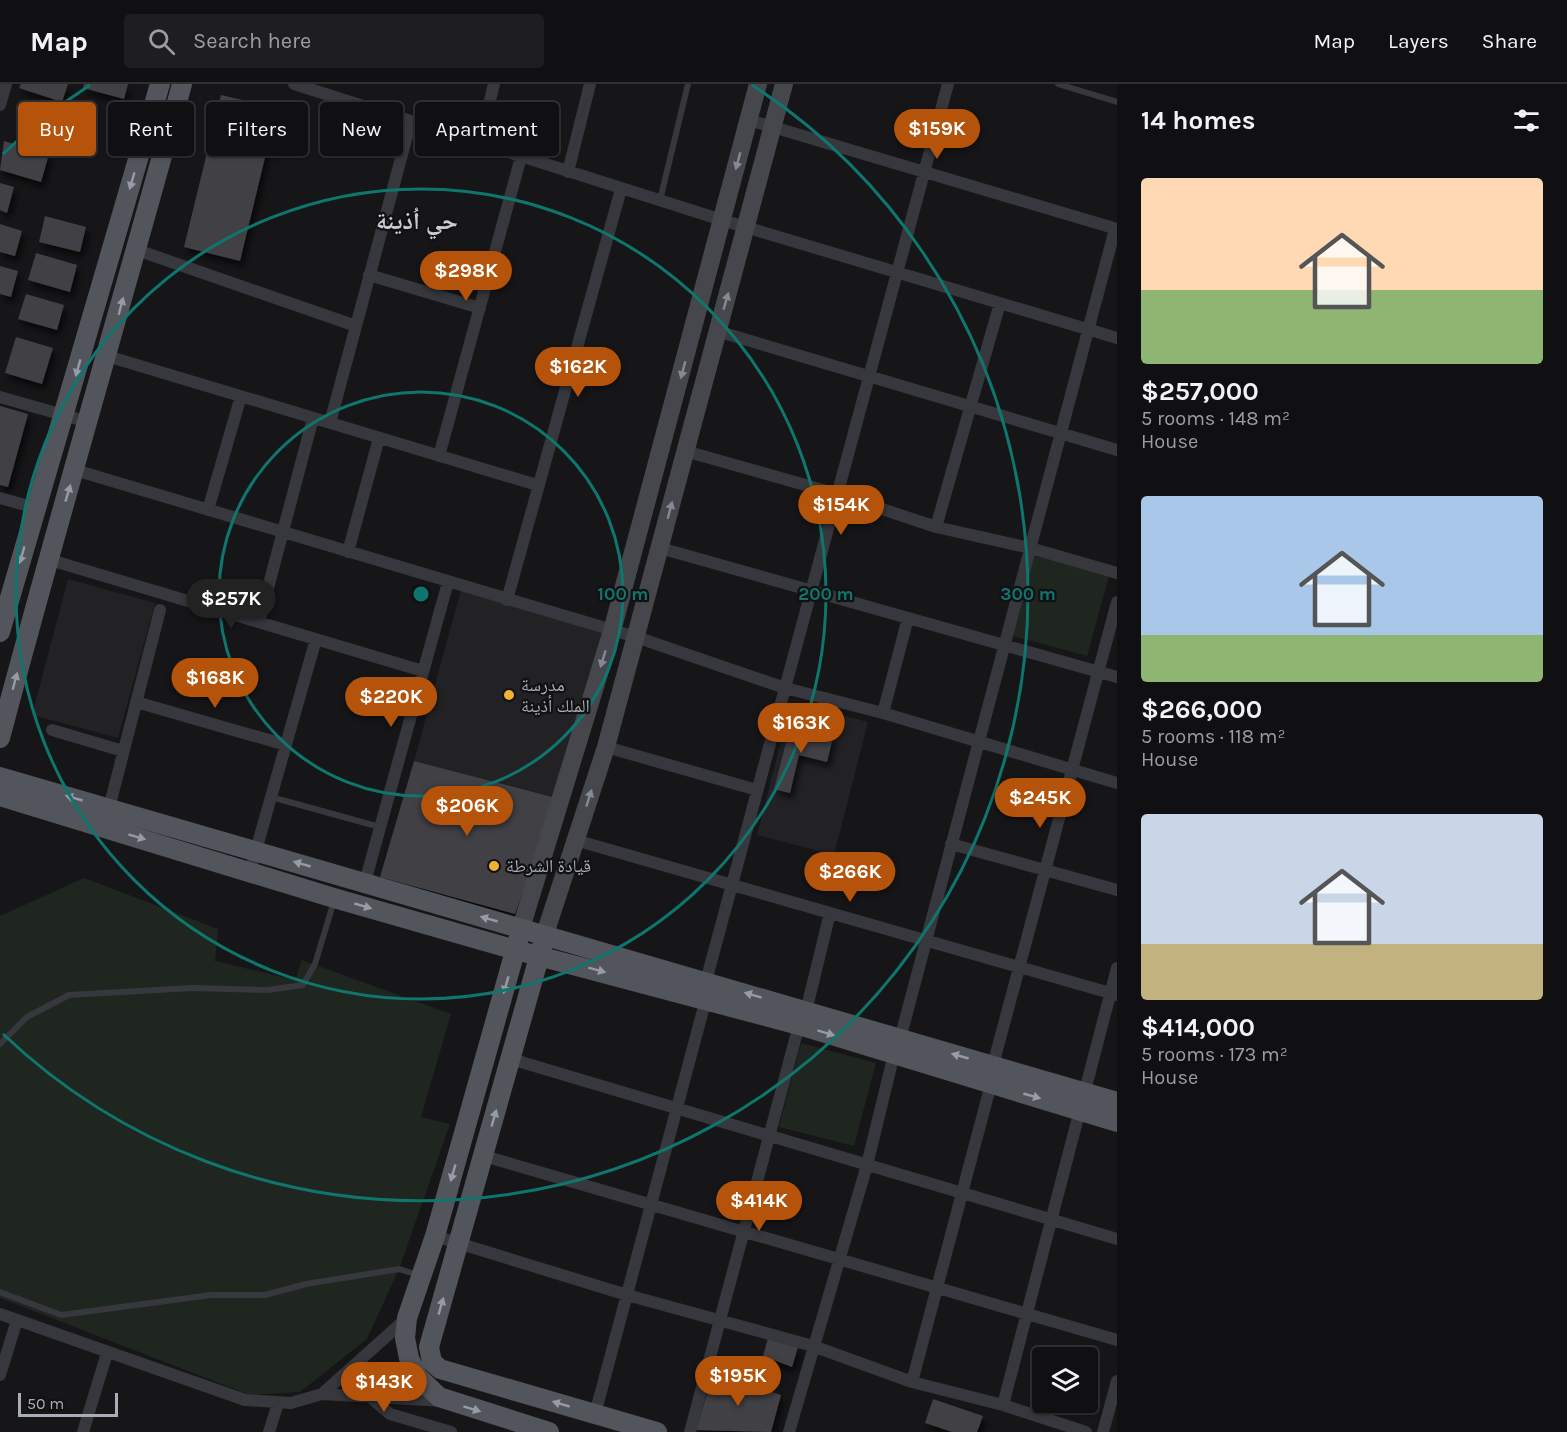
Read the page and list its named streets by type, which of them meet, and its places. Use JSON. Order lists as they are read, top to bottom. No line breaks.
{"districts":["حي اُذينة"],"places":["مدرسة الملك أذينة","قيادة الشرطة"],"scale_bar":"50 m","page":{"header":"Map","search":"Search here","nav":["Map","Layers","Share"],"heading":"14 homes","chip":["Buy","Rent","Filters","New","Apartment"],"price":["$159K","$298K","$162K","$154K","$257K","$168K","$220K","$163K","$245K","$206K","$266K","$414K","$195K","$143K"],"list":[{"name":"$257,000","note":"5 rooms · 148 m² · House"},{"name":"$266,000","note":"5 rooms · 118 m² · House"},{"name":"$414,000","note":"5 rooms · 173 m² · House"}],"scale":"50 m"},"rings":["100 m","200 m","300 m"]}
